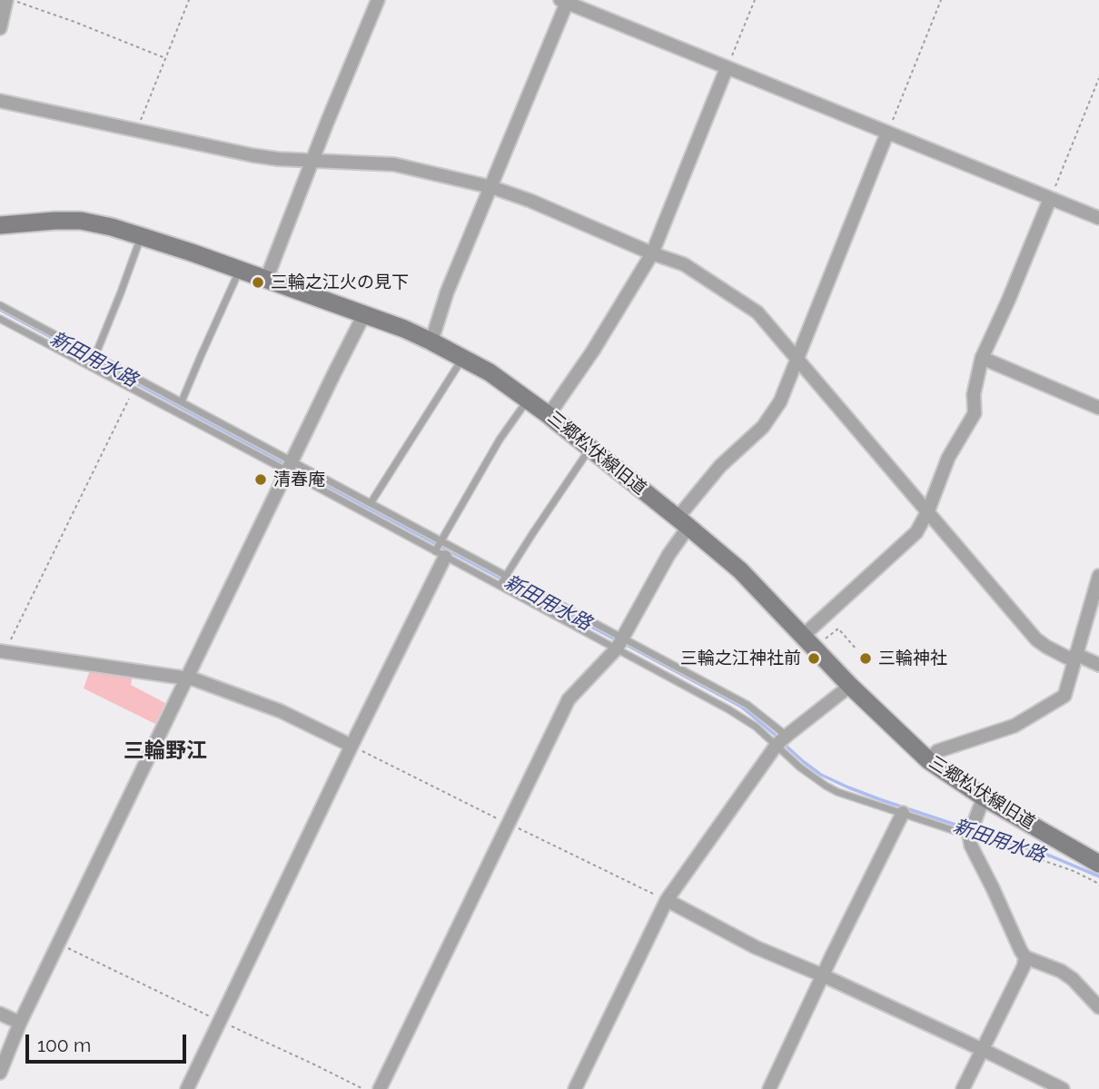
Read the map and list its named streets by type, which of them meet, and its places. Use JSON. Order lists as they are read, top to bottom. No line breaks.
{"streets":{"street":["三郷松伏線旧道"]},"districts":["三輪野江"],"water":["新田用水路"],"places":["三輪之江火の見下","清春庵","三輪之江神社前","三輪神社"],"scale_bar":"100 m"}
